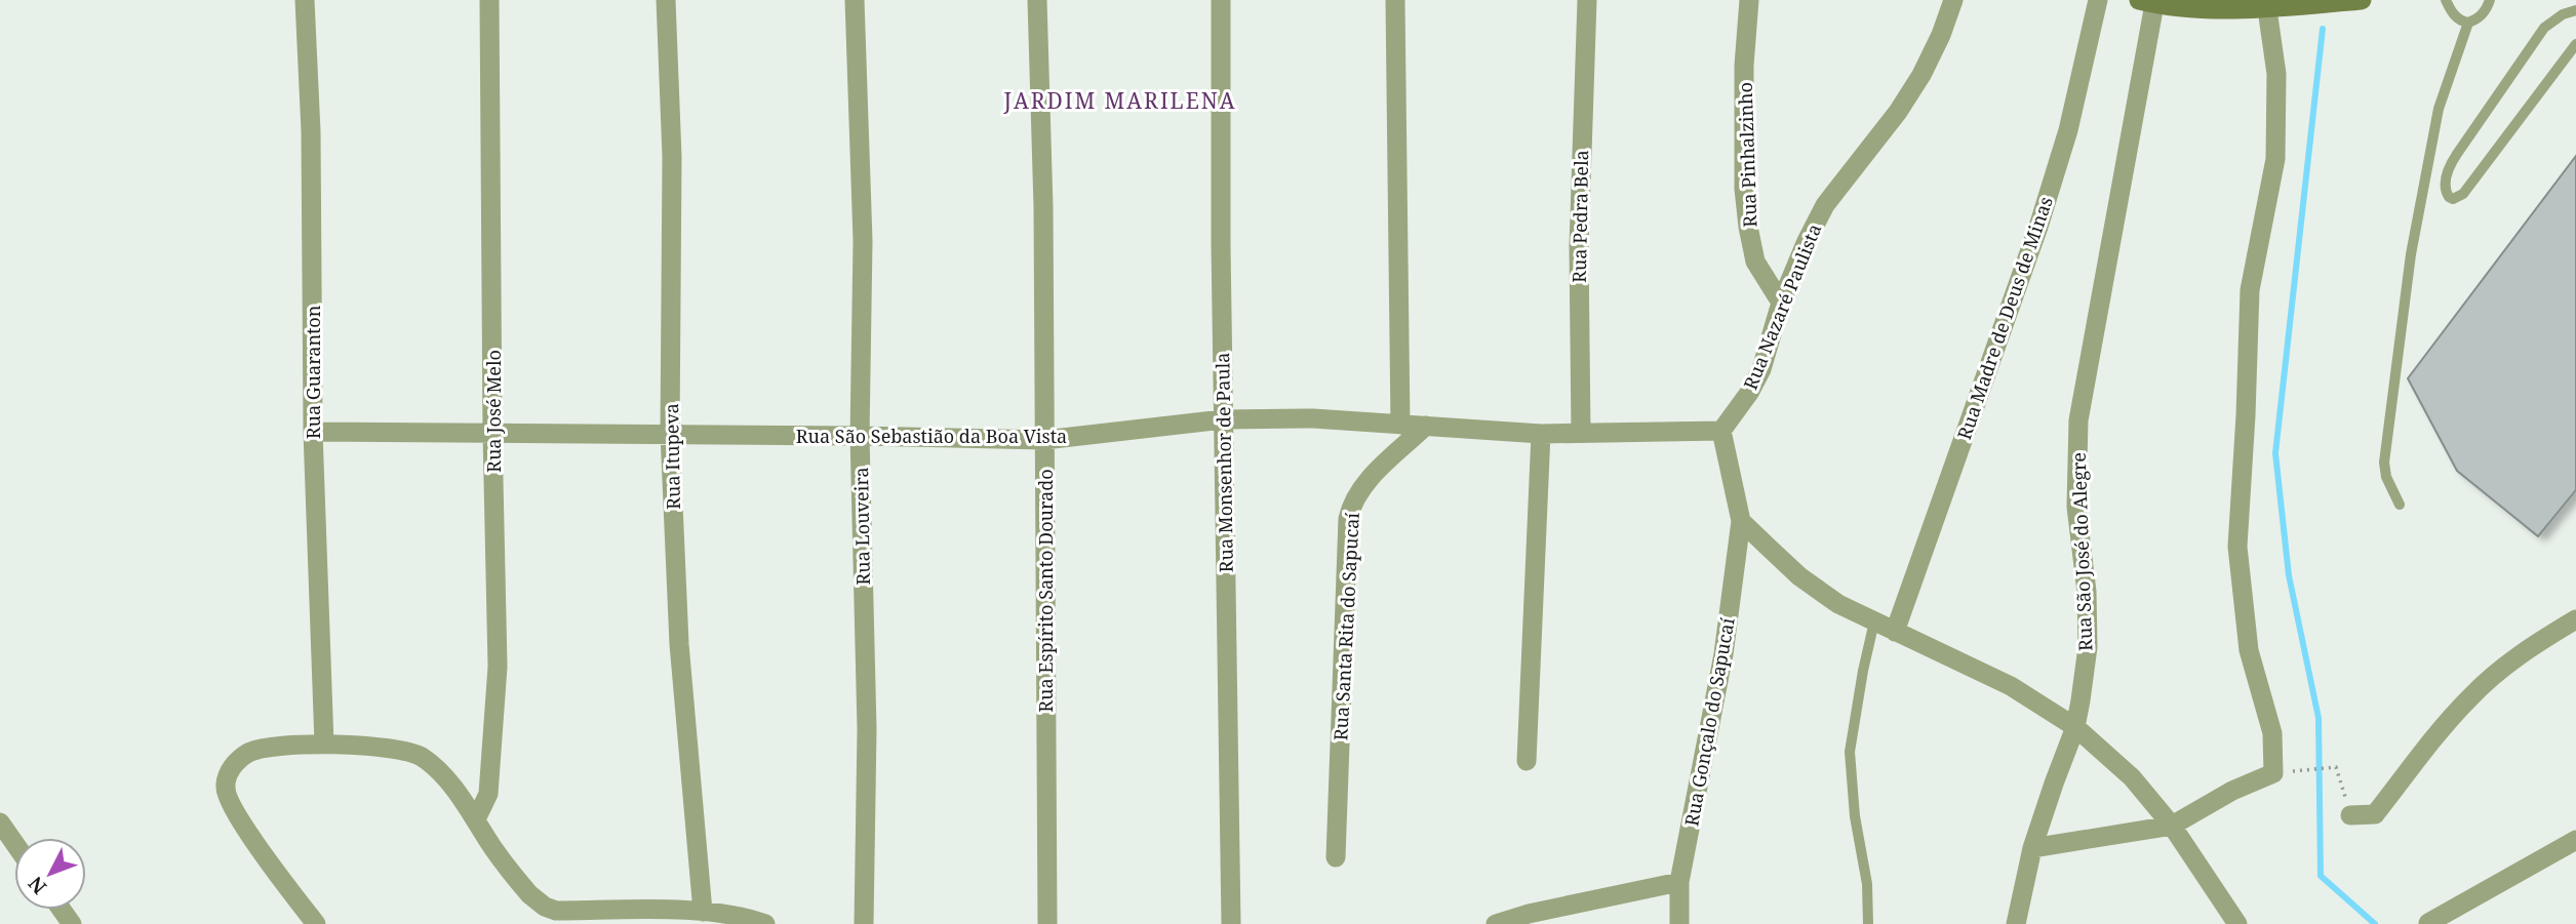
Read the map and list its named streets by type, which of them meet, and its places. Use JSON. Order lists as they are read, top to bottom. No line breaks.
{"streets":{"street":["Rua Pinhalzinho","Rua Pedra Bela","Rua Nazaré Paulista","Rua Madre de Deus de Minas","Rua Guaranton","Rua José Melo","Rua São Sebastião da Boa Vista","Rua Itupeva","Rua Monsenhor de Paula","Rua Louveira","Rua São José do Alegre","Rua Espírito Santo Dourado","Rua Santa Rita do Sapucaí","Rua Gonçalo do Sapucaí"]},"crossings":[["Rua Pinhalzinho","Rua Nazaré Paulista"],["Rua Pedra Bela","Rua São Sebastião da Boa Vista"],["Rua Nazaré Paulista","Rua São Sebastião da Boa Vista"],["Rua Guaranton","Rua São Sebastião da Boa Vista"],["Rua José Melo","Rua São Sebastião da Boa Vista"],["Rua São Sebastião da Boa Vista","Rua Itupeva"],["Rua São Sebastião da Boa Vista","Rua Monsenhor de Paula"],["Rua São Sebastião da Boa Vista","Rua Louveira"],["Rua São Sebastião da Boa Vista","Rua Espírito Santo Dourado"],["Rua São Sebastião da Boa Vista","Rua Santa Rita do Sapucaí"]],"districts":["JARDIM MARILENA"],"north":"bottom left"}
